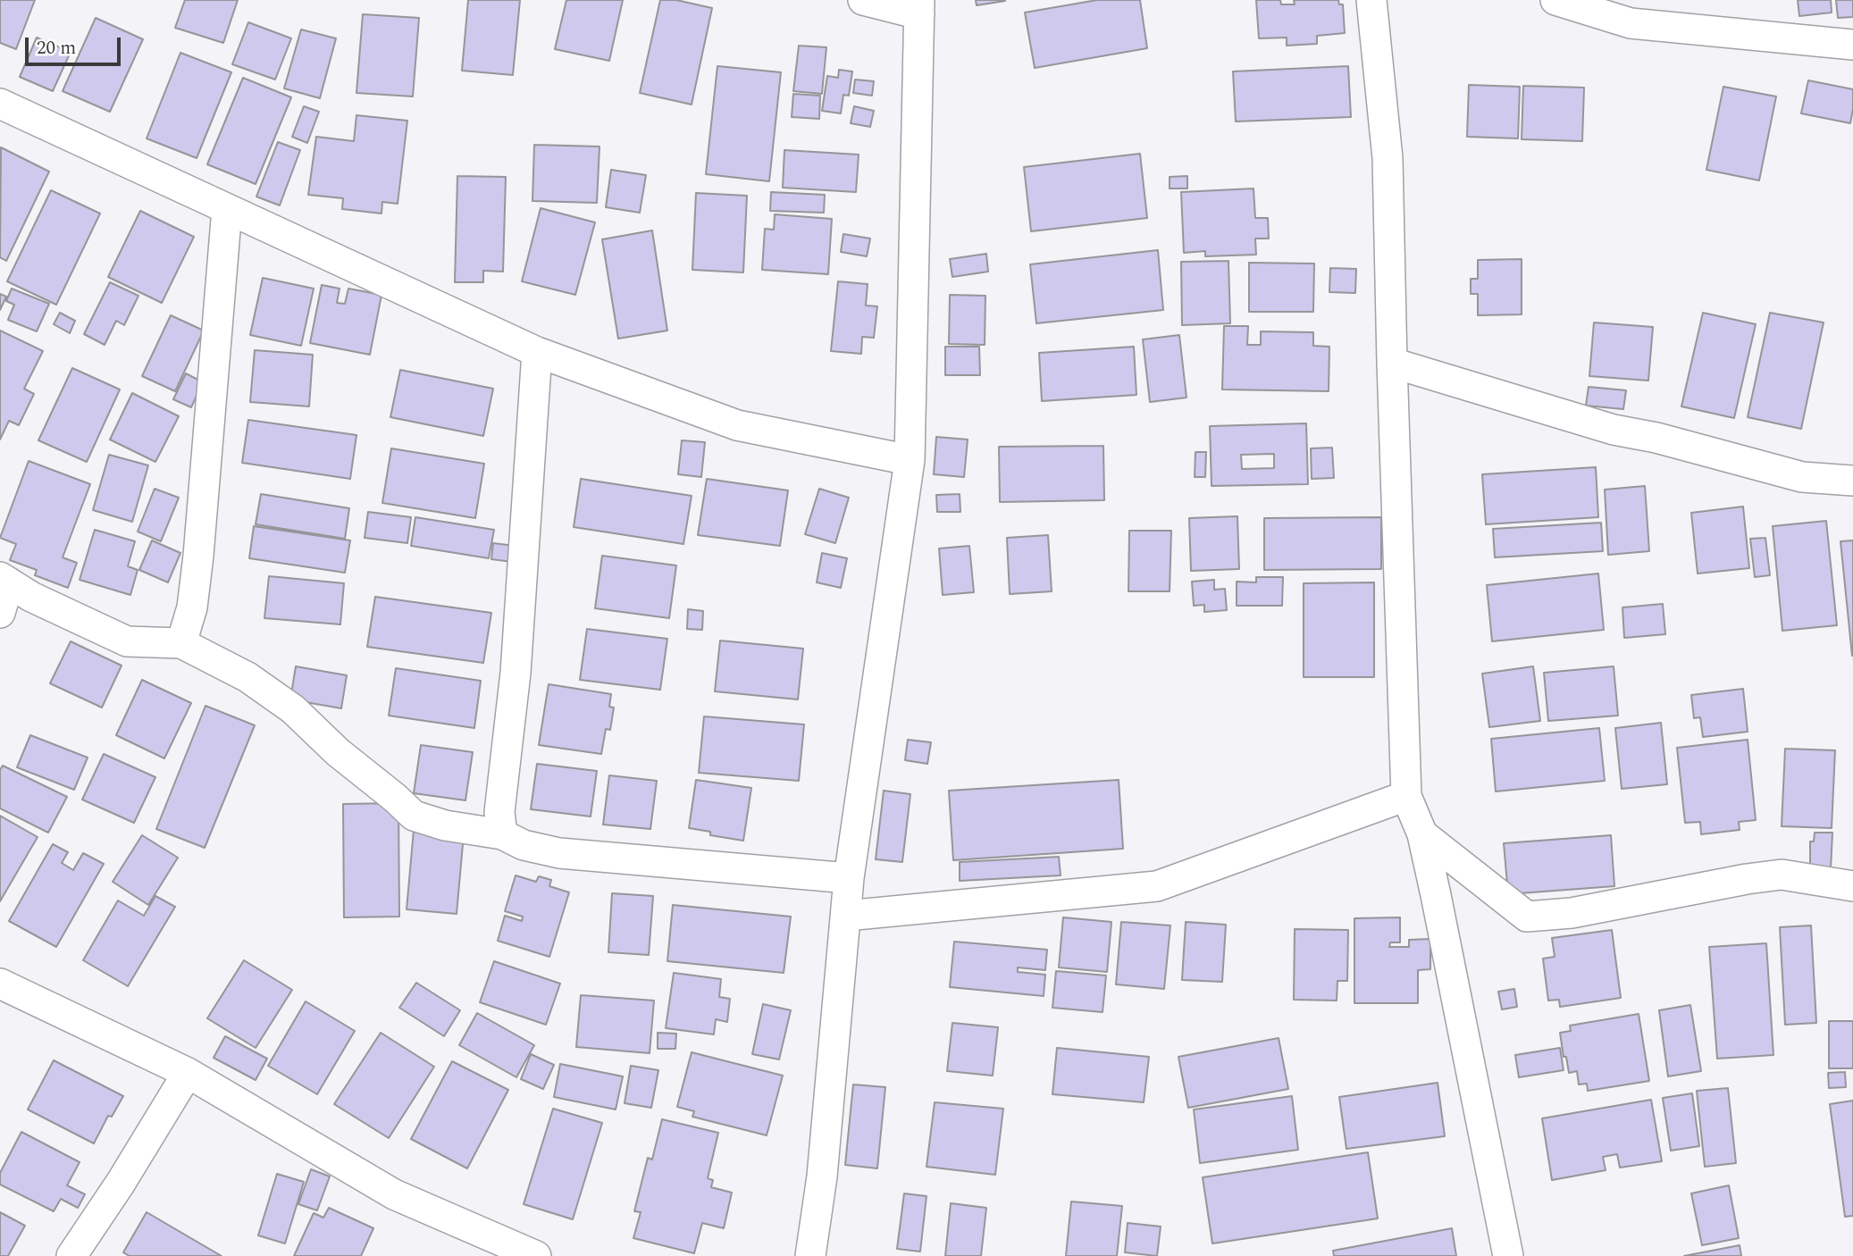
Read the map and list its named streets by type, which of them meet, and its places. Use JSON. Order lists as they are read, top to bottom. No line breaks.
{"scale_bar":"20 m"}
